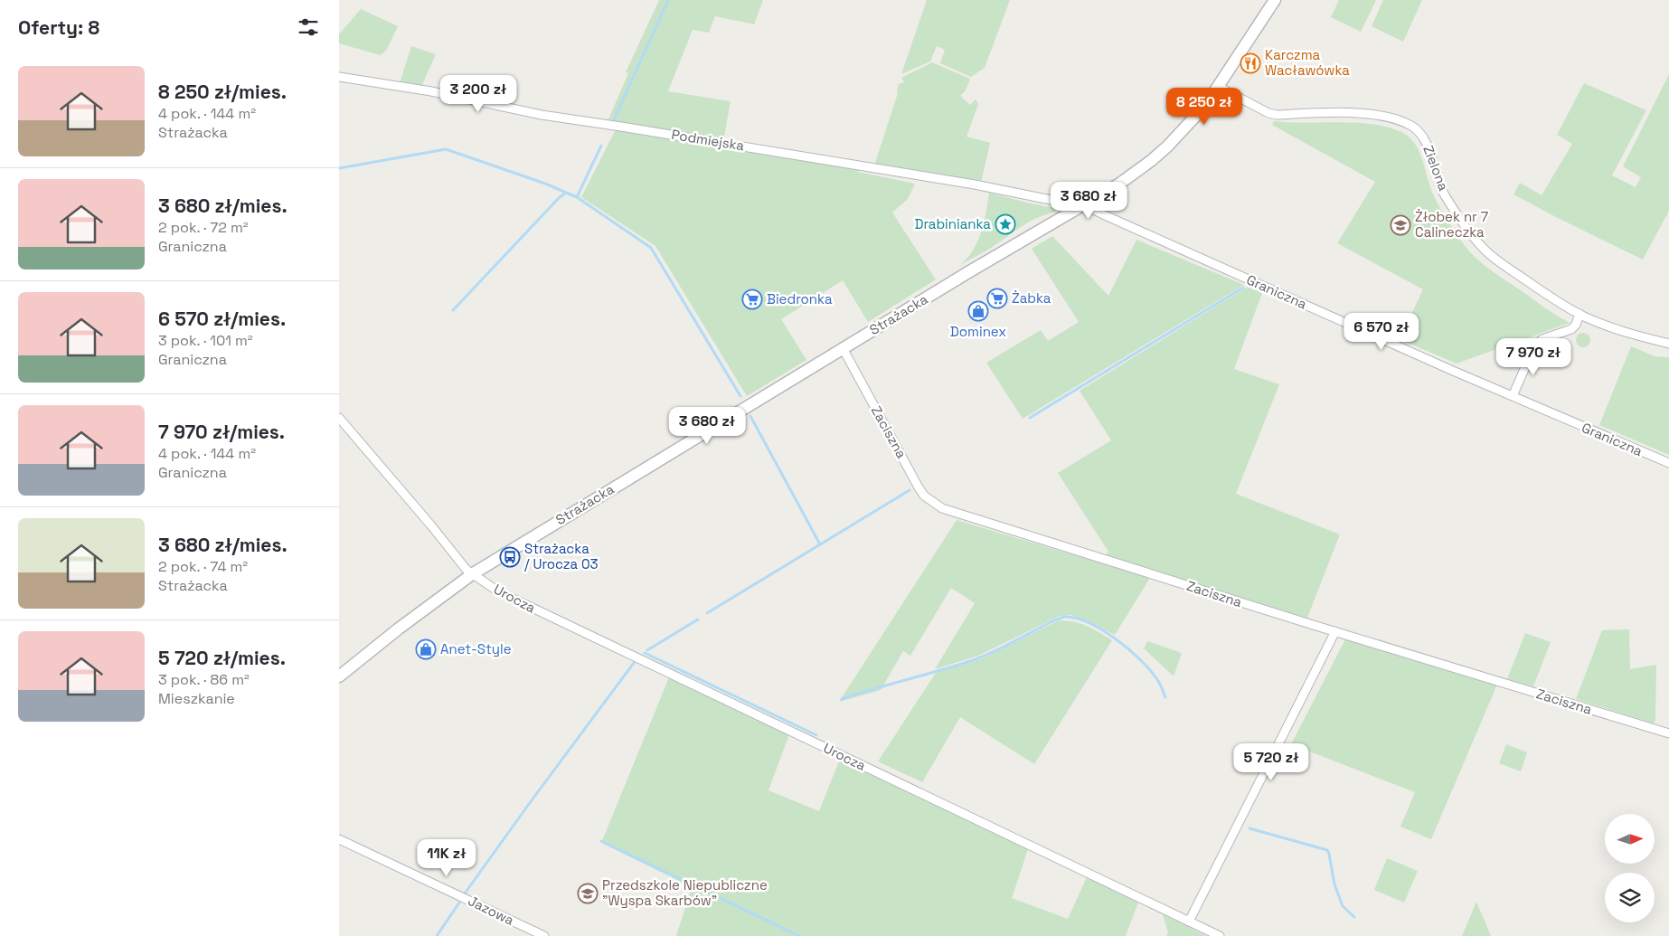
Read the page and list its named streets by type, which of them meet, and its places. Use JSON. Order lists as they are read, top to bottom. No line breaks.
{"streets":{"street":["Podmiejska","Zielona","Graniczna","Strażacka","Zaciszna","Urocza","Jazowa"]},"crossings":[["Podmiejska","Strażacka"],["Zielona","Strażacka"],["Graniczna","Strażacka"],["Strażacka","Zaciszna"],["Strażacka","Urocza"]],"places":{"restaurant":["Karczma Wacławówka"],"place":["Drabinianka"],"school or university":["Żłobek nr 7 Calineczka","Przedszkole Niepubliczne \"Wyspa Skarbów\""],"supermarket":["Żabka","Biedronka"],"shop":["Dominex","Anet-Style"],"bus stop":["Strażacka / Urocza 03"]},"north":"right","page":{"heading":"Oferty: 8","list":[{"name":"8 250 zł/mies.","note":"4 pok. · 144 m² · Strażacka"},{"name":"3 680 zł/mies.","note":"2 pok. · 72 m² · Graniczna"},{"name":"6 570 zł/mies.","note":"3 pok. · 101 m² · Graniczna"},{"name":"7 970 zł/mies.","note":"4 pok. · 144 m² · Graniczna"},{"name":"3 680 zł/mies.","note":"2 pok. · 74 m² · Strażacka"},{"name":"5 720 zł/mies.","note":"3 pok. · 86 m² · Mieszkanie"}],"price":["3 200 zł","8 250 zł","3 680 zł","6 570 zł","7 970 zł","3 680 zł","5 720 zł","11K zł"]}}
